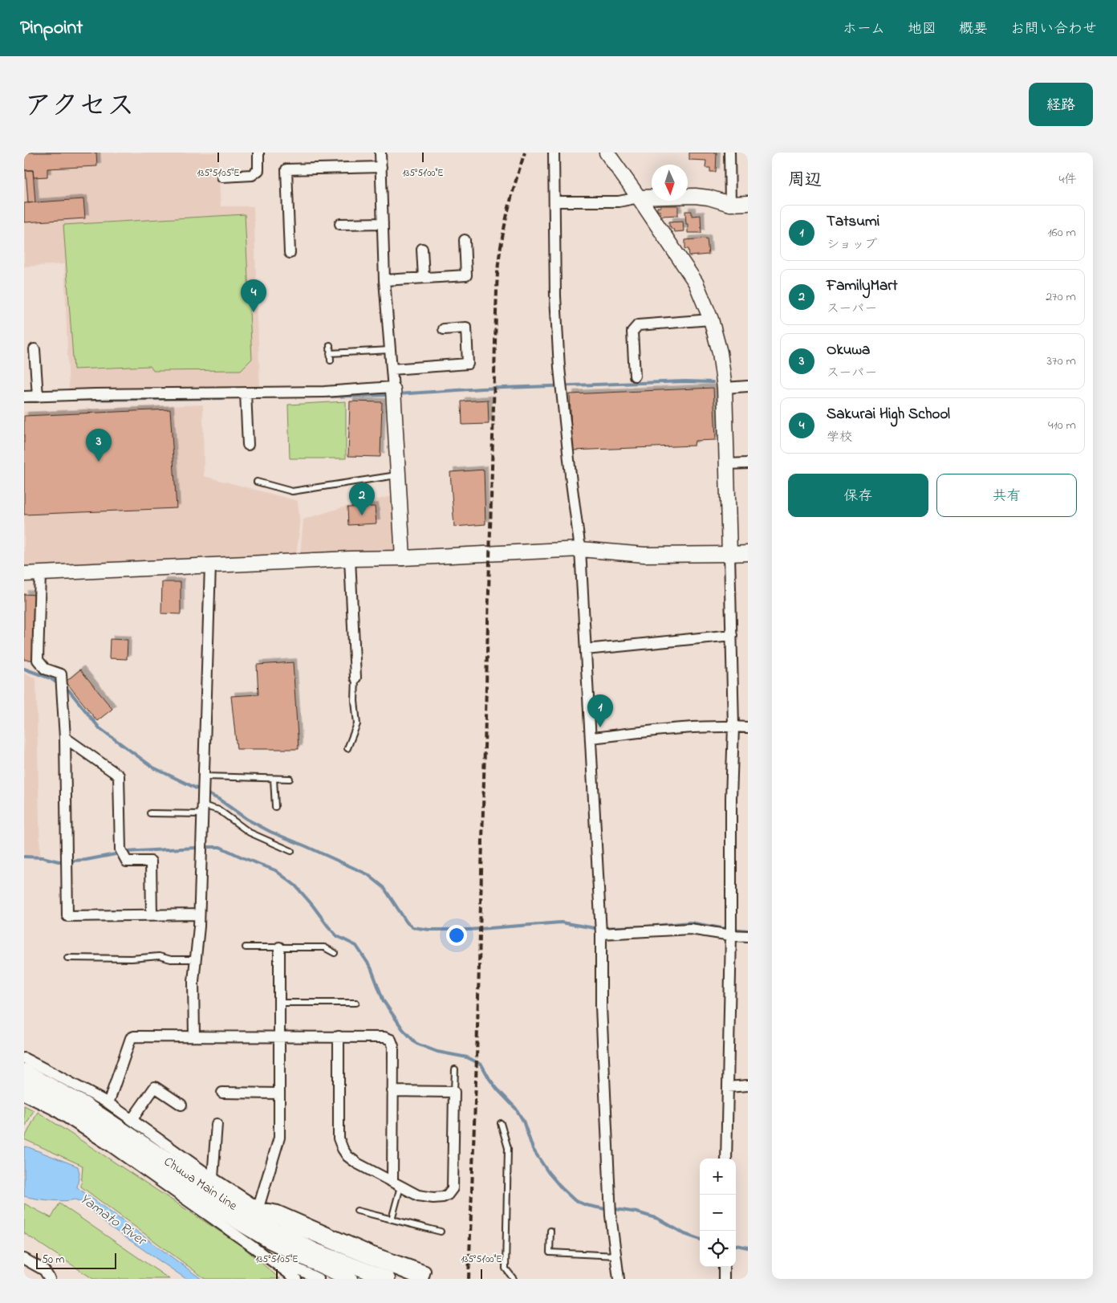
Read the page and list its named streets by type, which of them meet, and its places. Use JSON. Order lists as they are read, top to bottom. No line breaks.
{"streets":{"street":["Chuwa Main Line"]},"water":["Yamato River"],"scale_bar":"50 m","north":"bottom","page":{"header":"Pinpoint","nav":["ホーム","地図","概要","お問い合わせ"],"title":"アクセス","buttons":["経路",["保存","共有"]],"heading":["周辺","4件"],"list":[{"mark":"1","name":"Tatsumi","note":"ショップ","value":"160 m"},{"mark":"2","name":"FamilyMart","note":"スーパー","value":"270 m"},{"mark":"3","name":"Okuwa","note":"スーパー","value":"370 m"},{"mark":"4","name":"Sakurai High School","note":"学校","value":"410 m"}],"pins":["4","3","2","1"],"map_buttons":["+","−"],"scale":"50 m"},"coordinates":["135°51'05\"E","135°51'00\"E"]}
